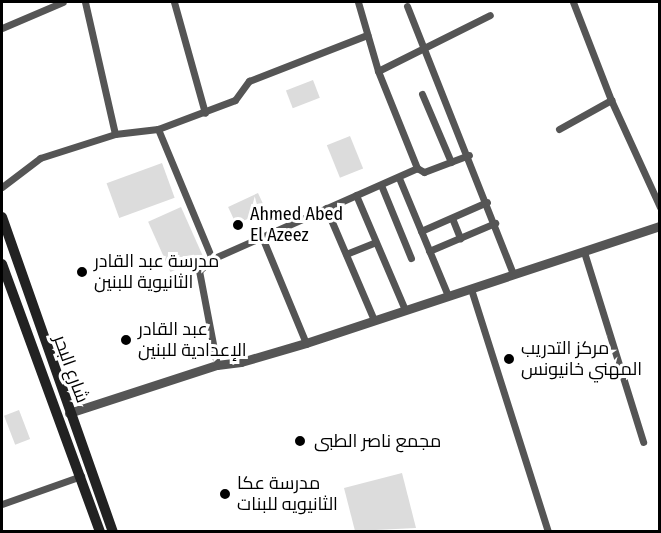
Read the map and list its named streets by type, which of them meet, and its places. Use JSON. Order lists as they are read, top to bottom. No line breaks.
{"streets":{"main road":["شارع البحر"]},"places":["Ahmed Abed El Azeez","مدرسة عبد القادر الثانيوية للبنين","عبد القادر الإعدادية للبنين","مركز التدريب المهني خانيونس","مجمع ناصر الطبى","مدرسة عكا الثانيويه للبنات"]}
